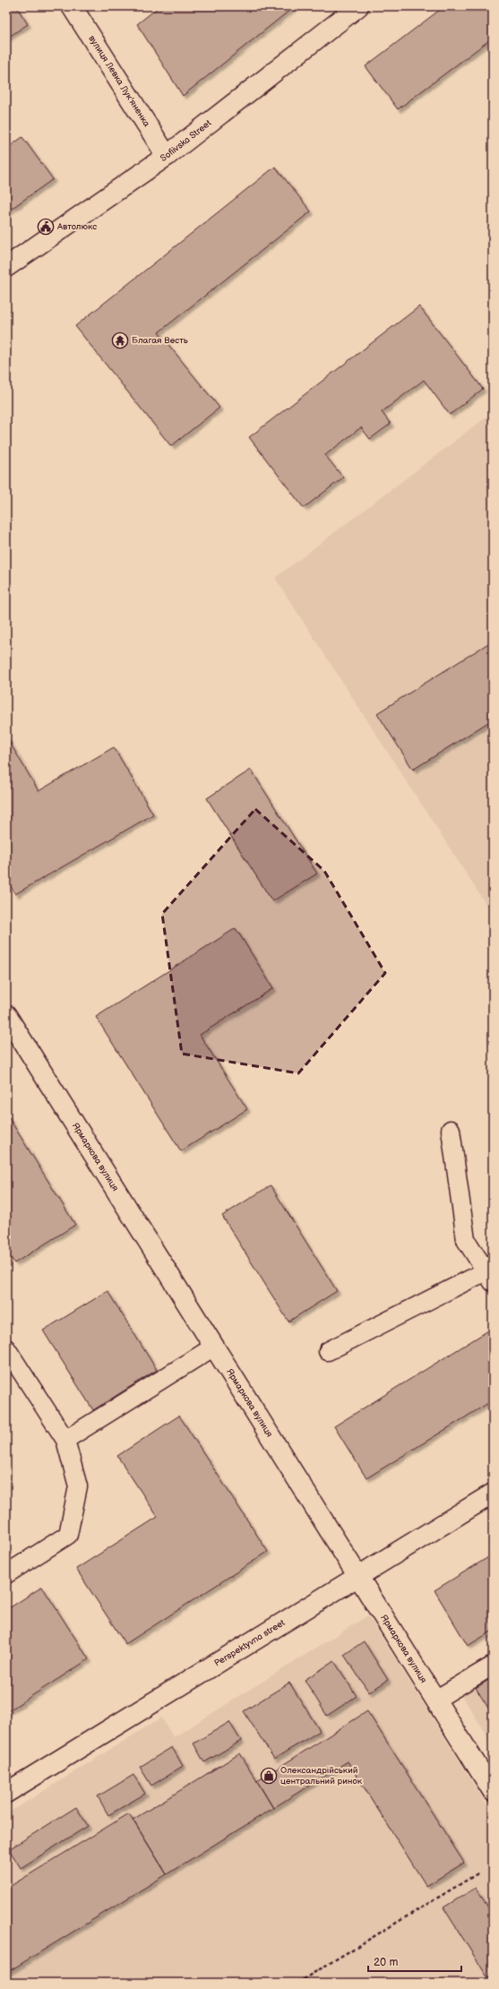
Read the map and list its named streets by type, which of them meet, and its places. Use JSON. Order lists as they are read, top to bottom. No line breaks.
{"streets":{"street":["вулиця Левка Лук'яненка","Sofiivska Street","Ярмаркова вулиця","Perspektyvna street"]},"crossings":[["вулиця Левка Лук'яненка","Sofiivska Street"],["Ярмаркова вулиця","Perspektyvna street"]],"places":{"public building":["Автолюкс"],"temple":["Благая Весть"],"shop":["Олександрійський центральний ринок"]},"scale_bar":"20 m"}
